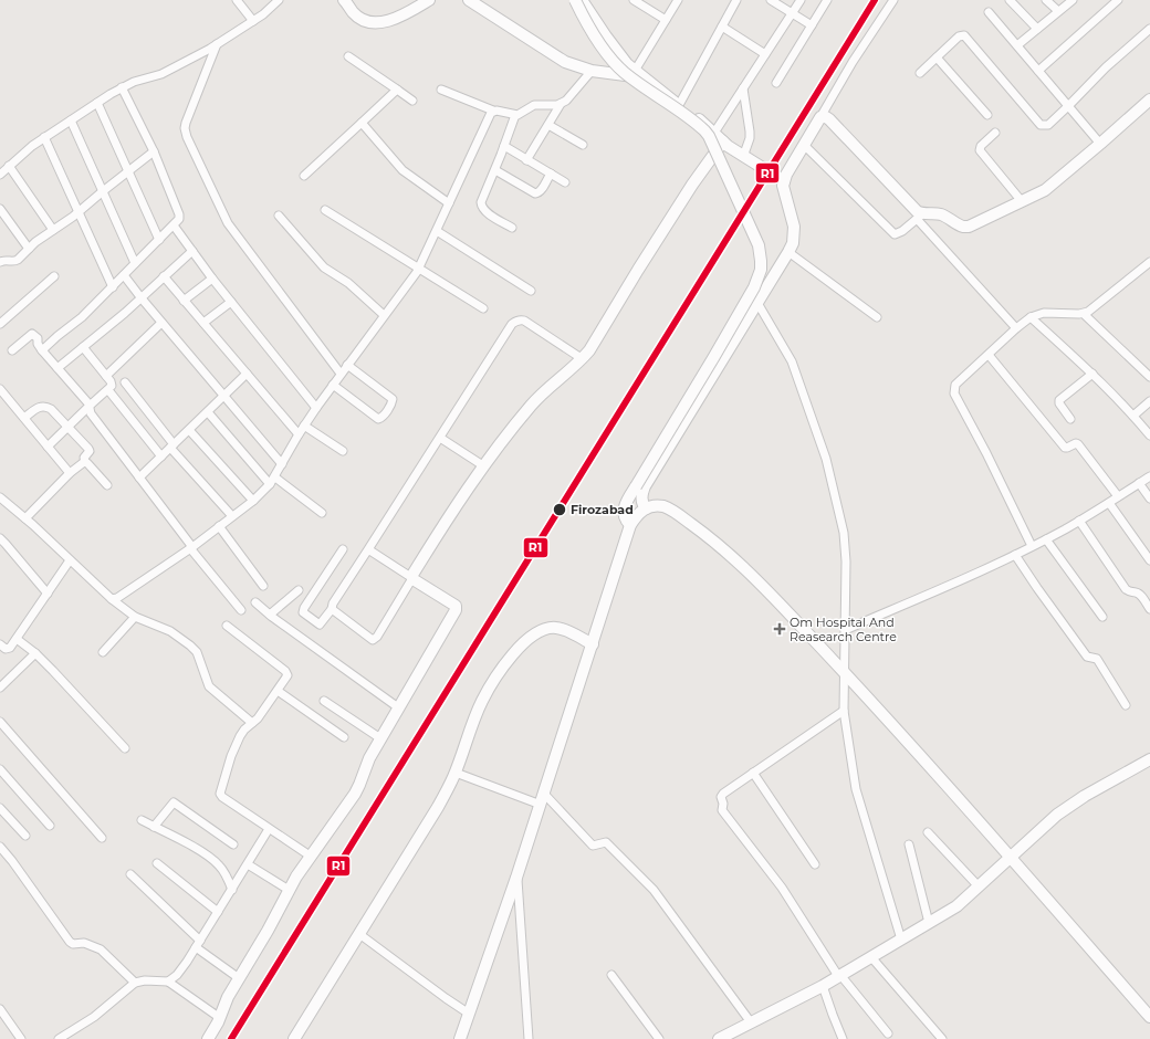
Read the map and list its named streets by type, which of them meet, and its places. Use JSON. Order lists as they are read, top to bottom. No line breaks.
{"places":{"other":["Firozabad"],"health":["Om Hospital And Reasearch Centre"]},"lines":["transit line R1"]}
